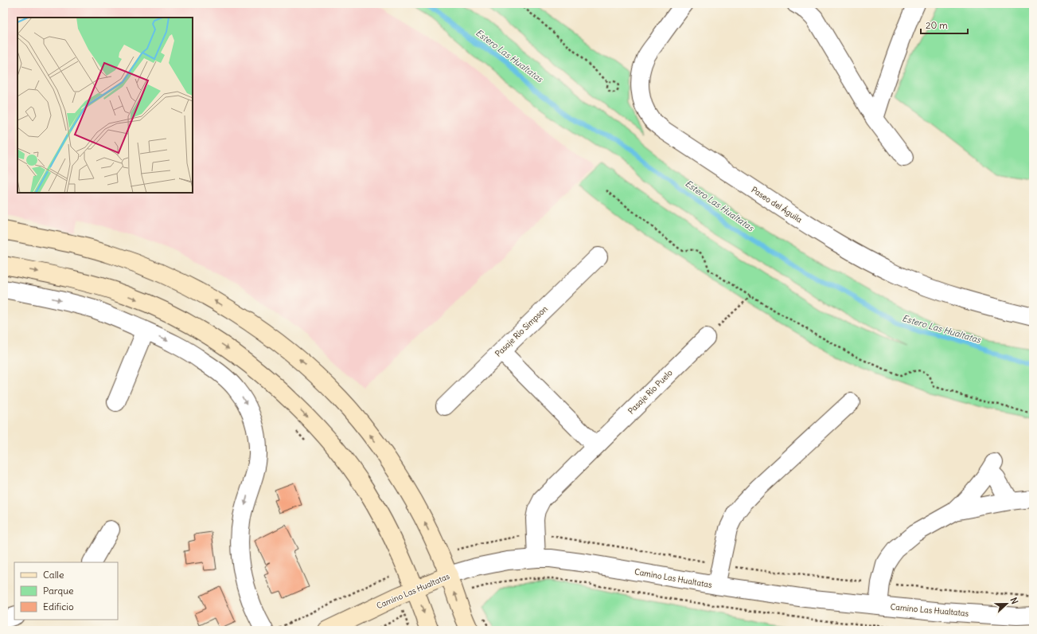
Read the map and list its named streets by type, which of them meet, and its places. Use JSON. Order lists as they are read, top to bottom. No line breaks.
{"streets":{"street":["Paseo del Águila","Pasaje Río Simpson","Pasaje Río Puelo","Camino Las Hualtatas"]},"crossings":[["Pasaje Río Puelo","Camino Las Hualtatas"]],"water":["Estero Las Hualtatas"],"legend":["Calle","Parque","Edificio"],"scale_bar":"20 m","north":"right"}
